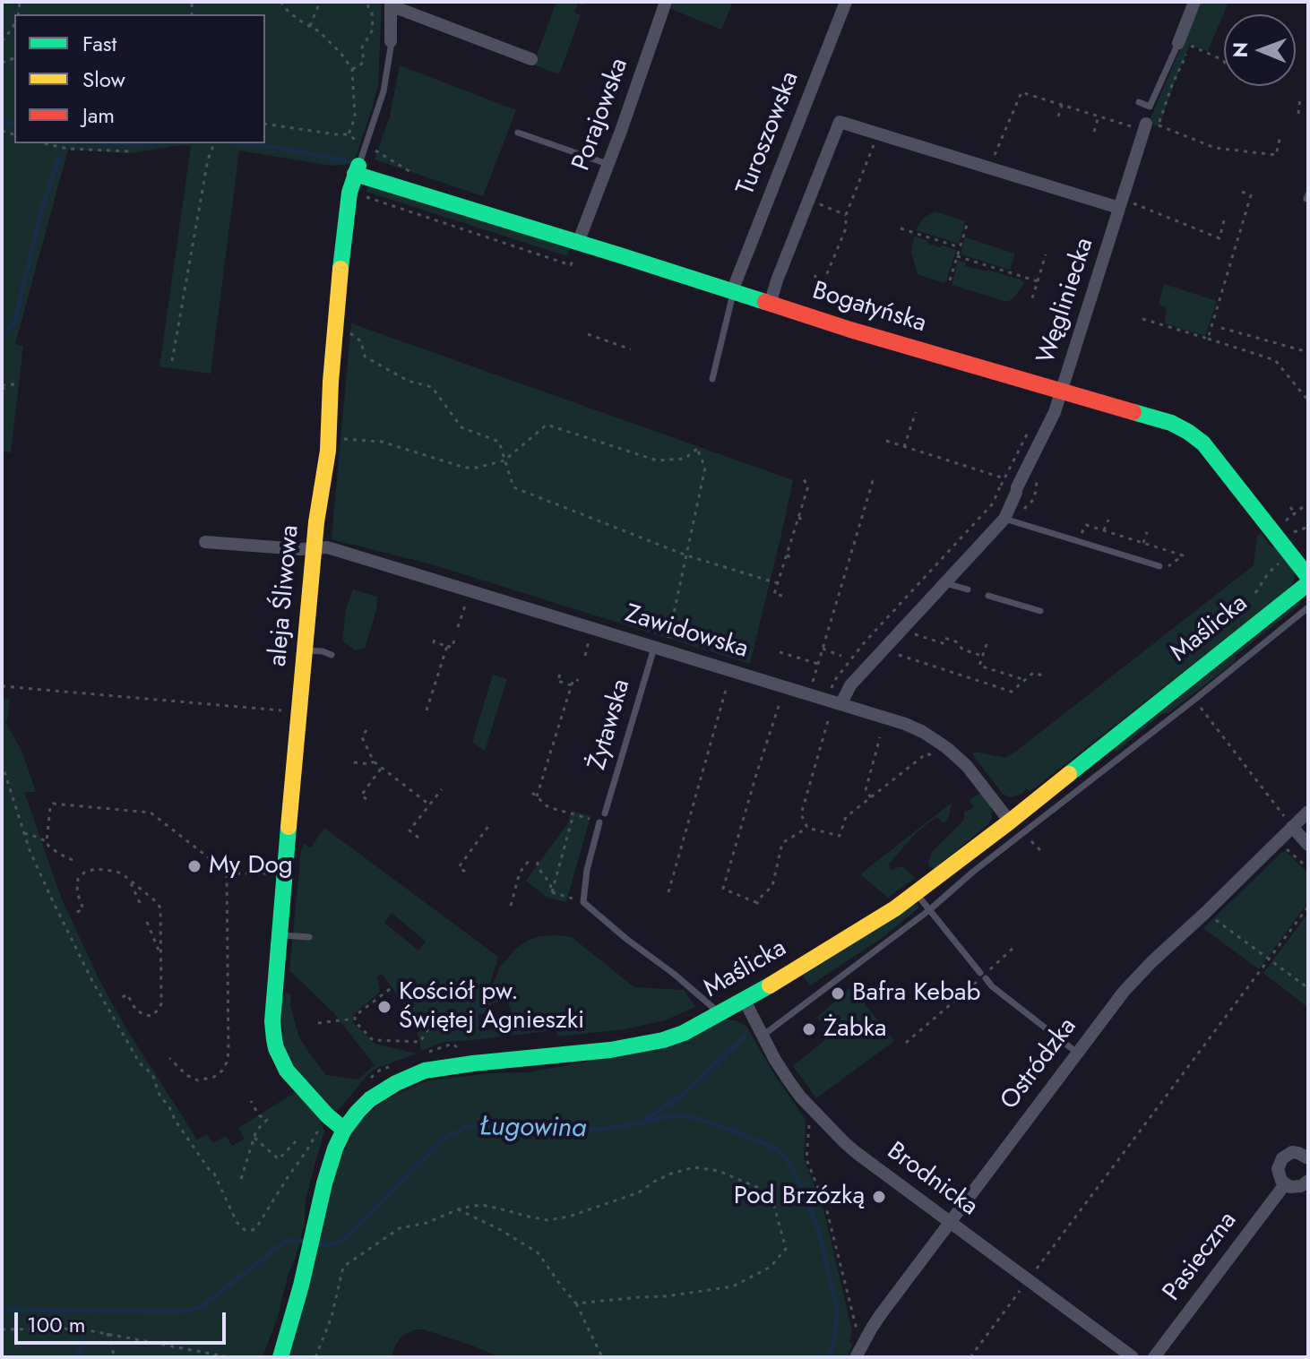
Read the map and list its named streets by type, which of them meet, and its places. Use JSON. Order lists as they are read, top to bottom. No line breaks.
{"streets":{"street":["Porajowska","Turoszowska","Węgliniecka","Bogatyńska","aleja Śliwowa","Maślicka","Zawidowska","Ostródzka","Brodnicka","Pasieczna"],"lane":["Żytawska"]},"crossings":[["Porajowska","Bogatyńska"],["Turoszowska","Bogatyńska"],["Węgliniecka","Bogatyńska"],["Węgliniecka","Zawidowska"],["Bogatyńska","aleja Śliwowa"],["Bogatyńska","Maślicka"],["aleja Śliwowa","Maślicka"],["aleja Śliwowa","Zawidowska"],["Maślicka","Zawidowska"],["Maślicka","Brodnicka"],["Zawidowska","Żytawska"],["Ostródzka","Brodnicka"]],"water":["Ługowina"],"places":["My Dog","Bafra Kebab","Kościół pw. Świętej Agnieszki","Żabka","Pod Brzózką"],"legend":["Fast","Slow","Jam"],"scale_bar":"100 m","north":"left"}
